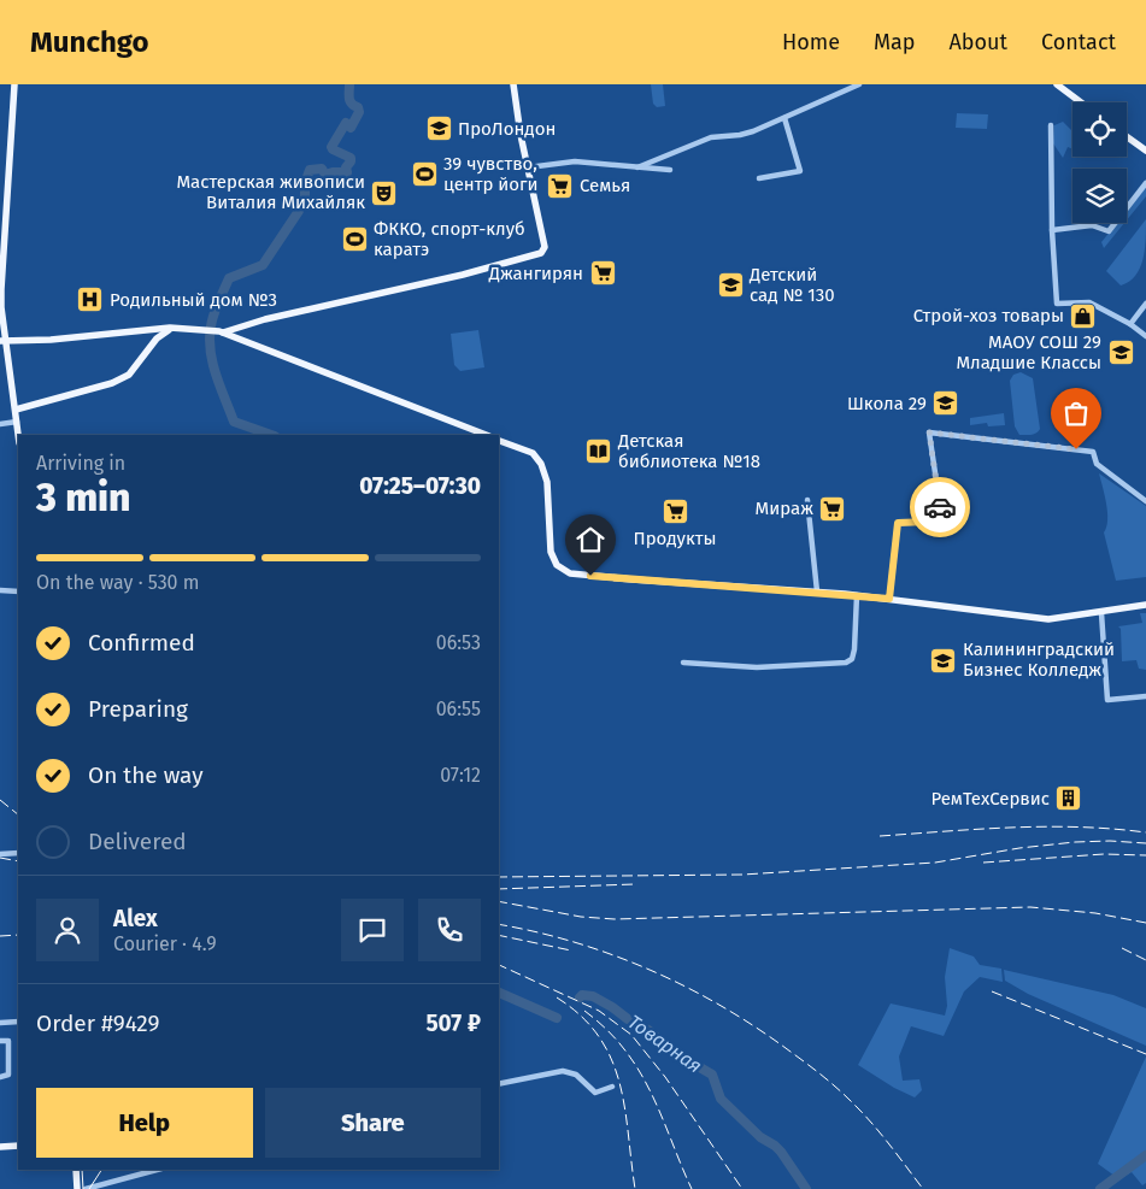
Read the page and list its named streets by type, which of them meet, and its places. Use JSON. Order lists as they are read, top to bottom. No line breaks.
{"water":["Товарная"],"places":{"school or university":["ПроЛондон","Детский сад № 130","МАОУ СОШ 29 Младшие Классы","Школа 29","Калининградский Бизнес Колледж"],"sports":["39 чувство, центр йоги","ФККО, спорт-клуб каратэ"],"supermarket":["Семья","Джангирян","Мираж","Продукты"],"theatre":["Мастерская живописи Виталия Михайляк"],"hospital":["Родильный дом №3"],"shop":["Строй-хоз товары"],"library":["Детская библиотека №18"],"building":["РемТехСервис"]},"page":{"header":"Munchgo","nav":["Home","Map","About","Contact"],"heading":["3 min","Arriving in","07:25–07:30"],"panel":["Alex","Courier · 4.9","Order #9429","507 ₽"],"bar":"On the way · 530 m","list":[["Confirmed","06:53"],["Preparing","06:55"],["On the way","07:12"],"Delivered"],"buttons":["Help","Share"]}}
